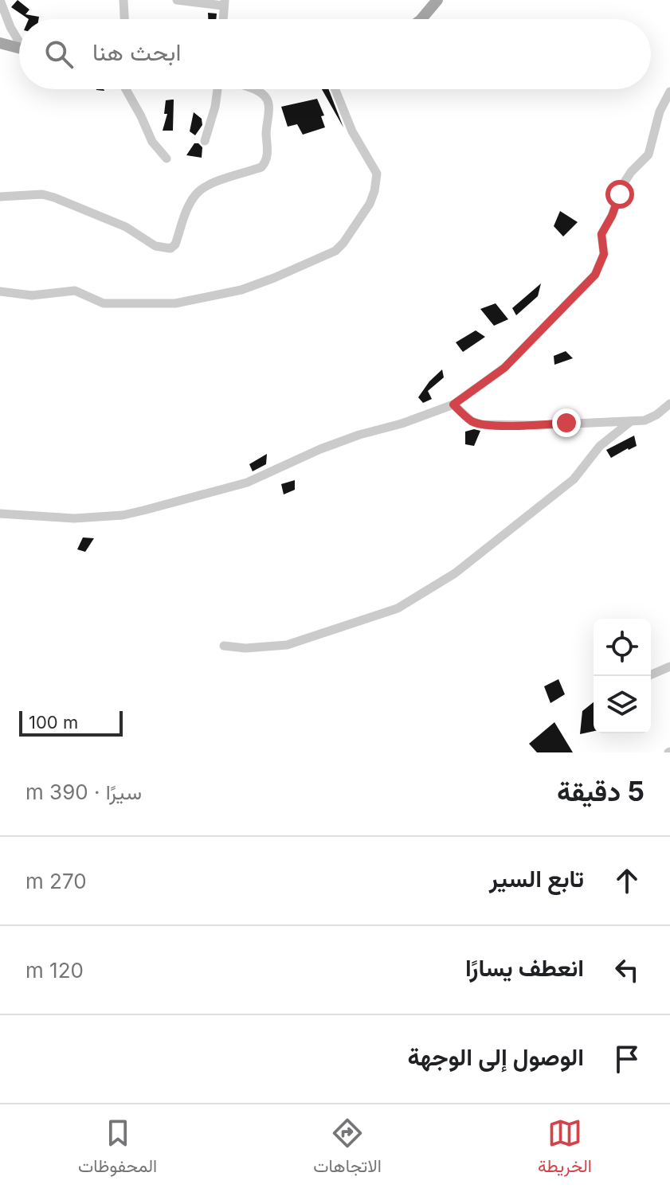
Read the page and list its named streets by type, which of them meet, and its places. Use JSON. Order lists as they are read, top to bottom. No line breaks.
{"scale_bar":"100 m","page":{"search":"ابحث هنا","scale":"100 m","heading":["5 دقيقة","سيرًا · 390 m"],"list":[["تابع السير","270 m"],["انعطف يسارًا","120 m"],"الوصول إلى الوجهة"],"nav":["الخريطة","الاتجاهات","المحفوظات"]}}
